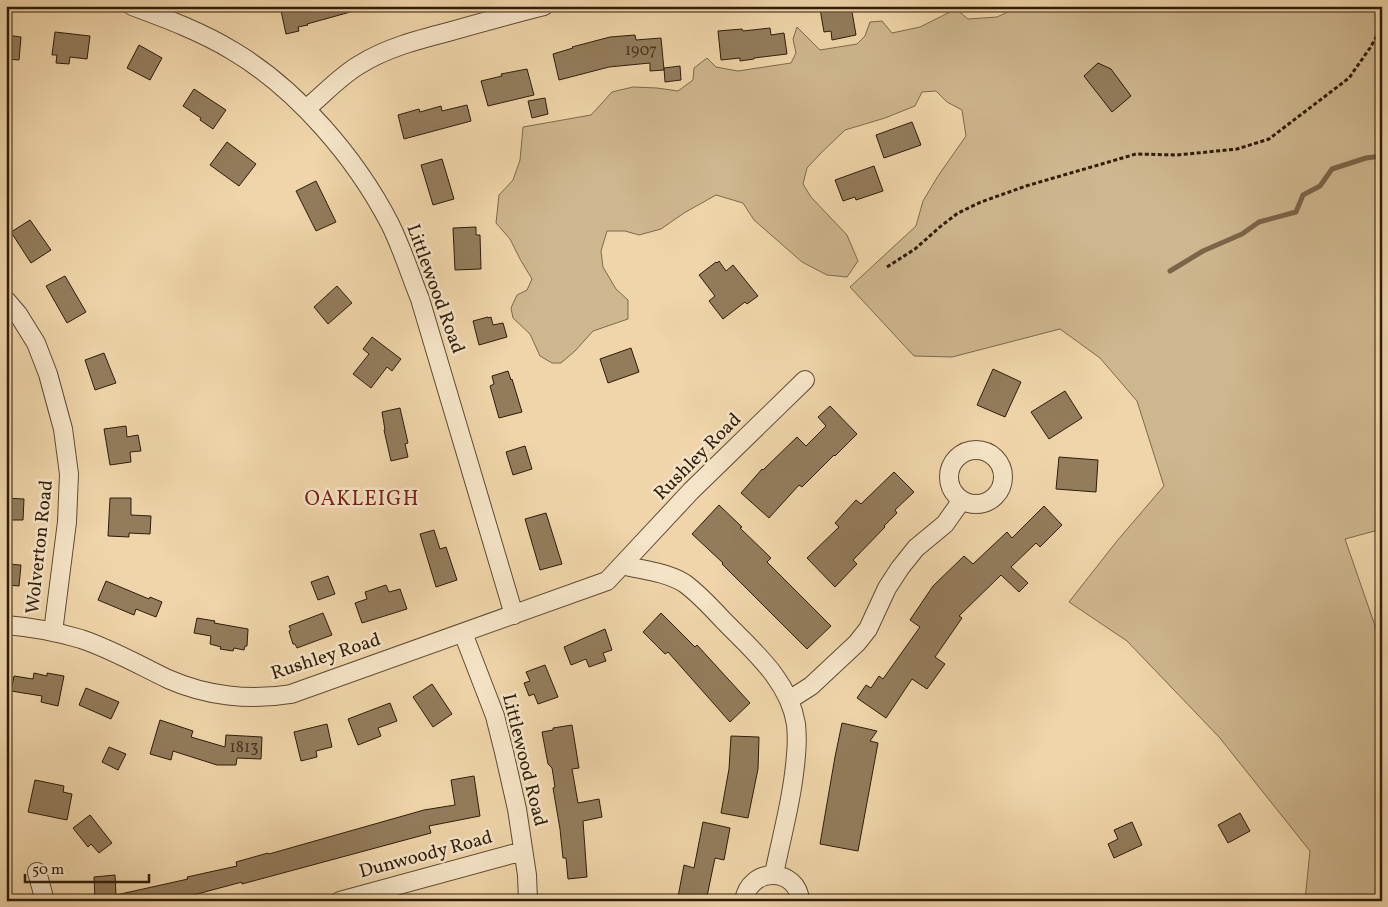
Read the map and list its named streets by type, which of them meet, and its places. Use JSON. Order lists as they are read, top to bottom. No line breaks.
{"streets":{"street":["Littlewood Road","Rushley Road","Wolverton Road","Dunwoody Road"]},"crossings":[["Littlewood Road","Rushley Road"],["Littlewood Road","Dunwoody Road"],["Rushley Road","Wolverton Road"]],"districts":["OAKLEIGH"],"house_numbers":["1907","1813"],"scale_bar":"50 m"}
